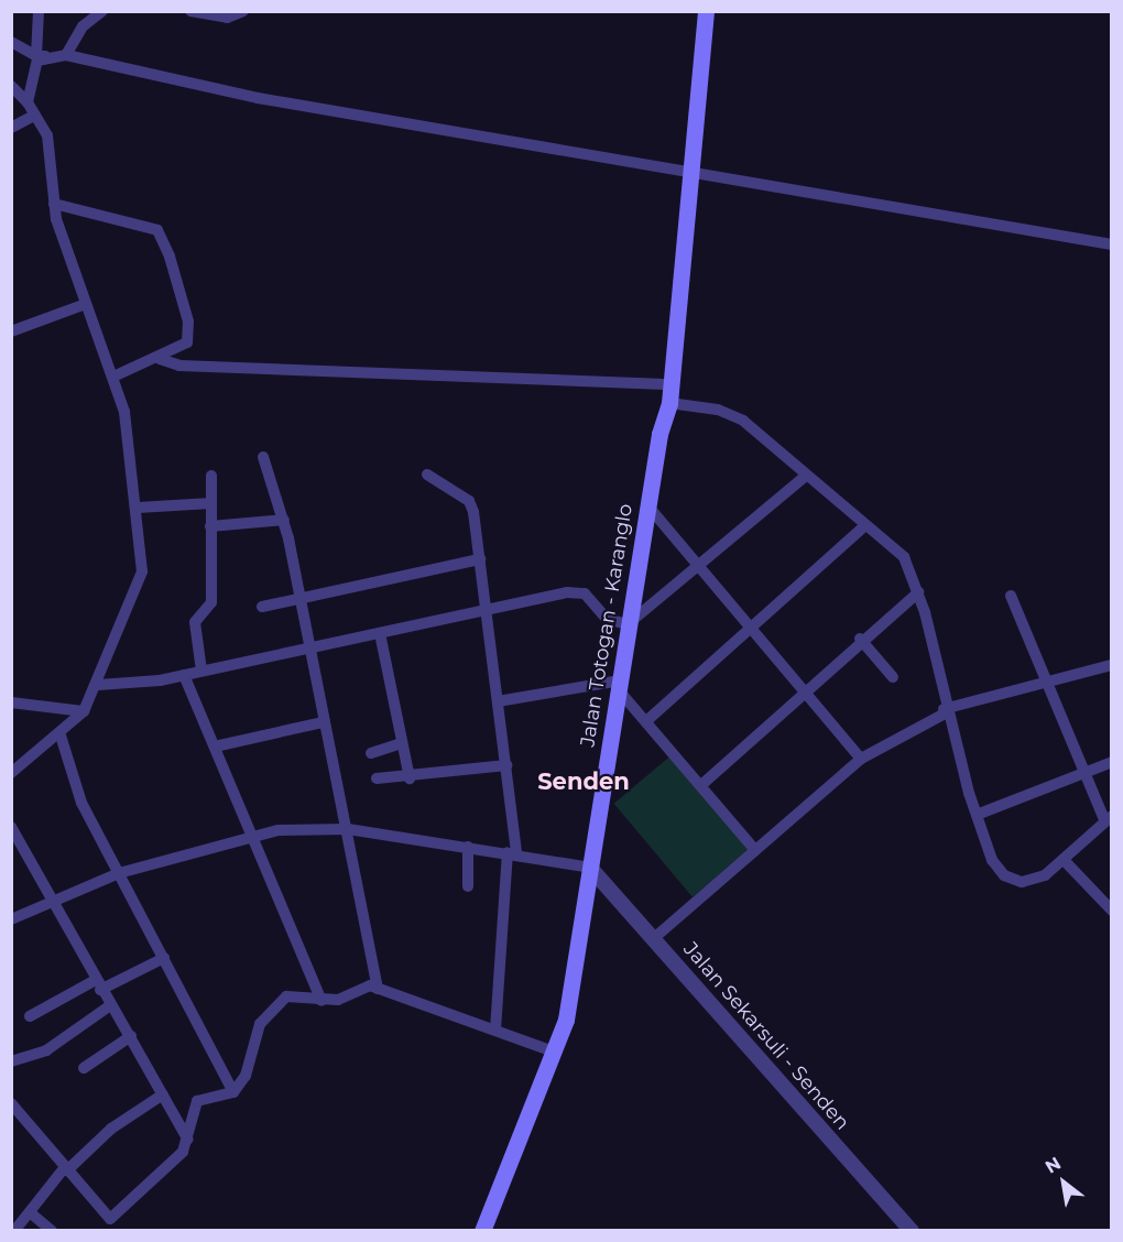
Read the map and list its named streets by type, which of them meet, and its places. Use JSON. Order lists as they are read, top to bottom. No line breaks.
{"streets":{"main road":["Jalan Totogan - Karanglo"],"street":["Jalan Sekarsuli - Senden"]},"crossings":[["Jalan Totogan - Karanglo","Jalan Sekarsuli - Senden"]],"districts":["Senden"],"north":"top left"}
